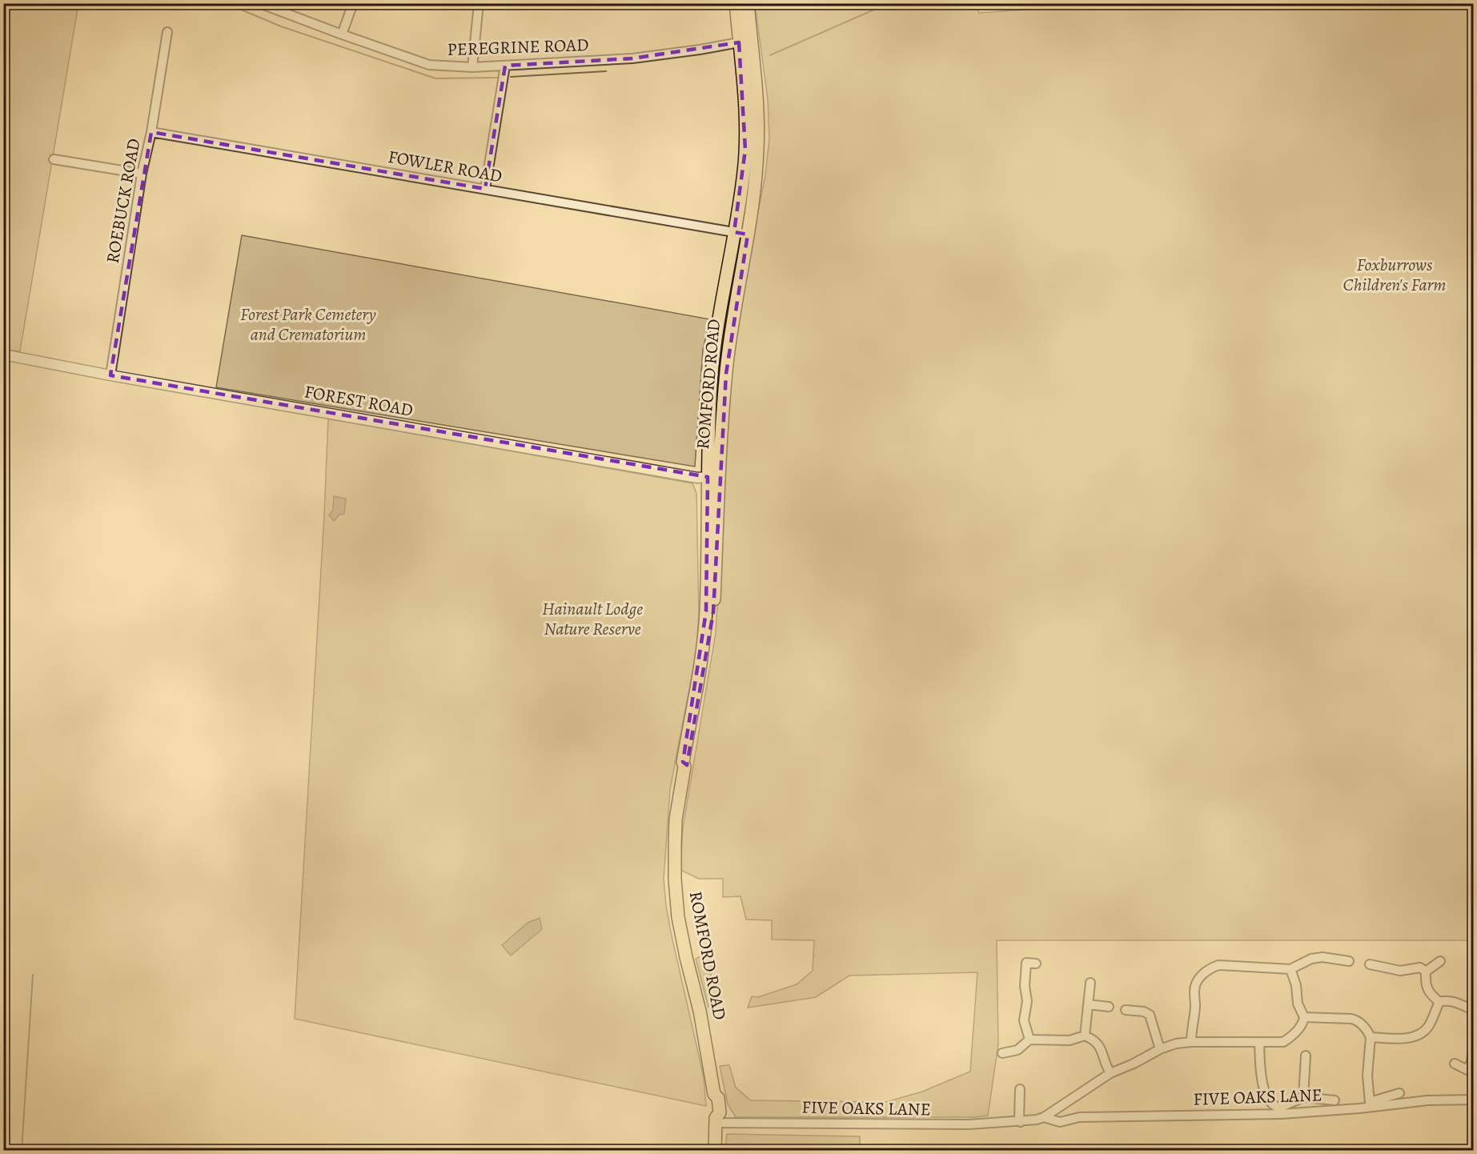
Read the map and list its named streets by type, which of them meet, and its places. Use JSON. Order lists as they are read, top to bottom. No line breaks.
{"streets":{"main road":["ROMFORD ROAD"],"street":["PEREGRINE ROAD","FOWLER ROAD","ROEBUCK ROAD","FOREST ROAD","FIVE OAKS LANE"]},"crossings":[["PEREGRINE ROAD","ROMFORD ROAD"],["FOWLER ROAD","ROEBUCK ROAD"],["FOWLER ROAD","ROMFORD ROAD"],["ROEBUCK ROAD","FOREST ROAD"],["ROMFORD ROAD","FOREST ROAD"],["ROMFORD ROAD","FIVE OAKS LANE"]],"parks":["Foxburrows Children's Farm","Forest Park Cemetery and Crematorium","Hainault Lodge Nature Reserve"]}
